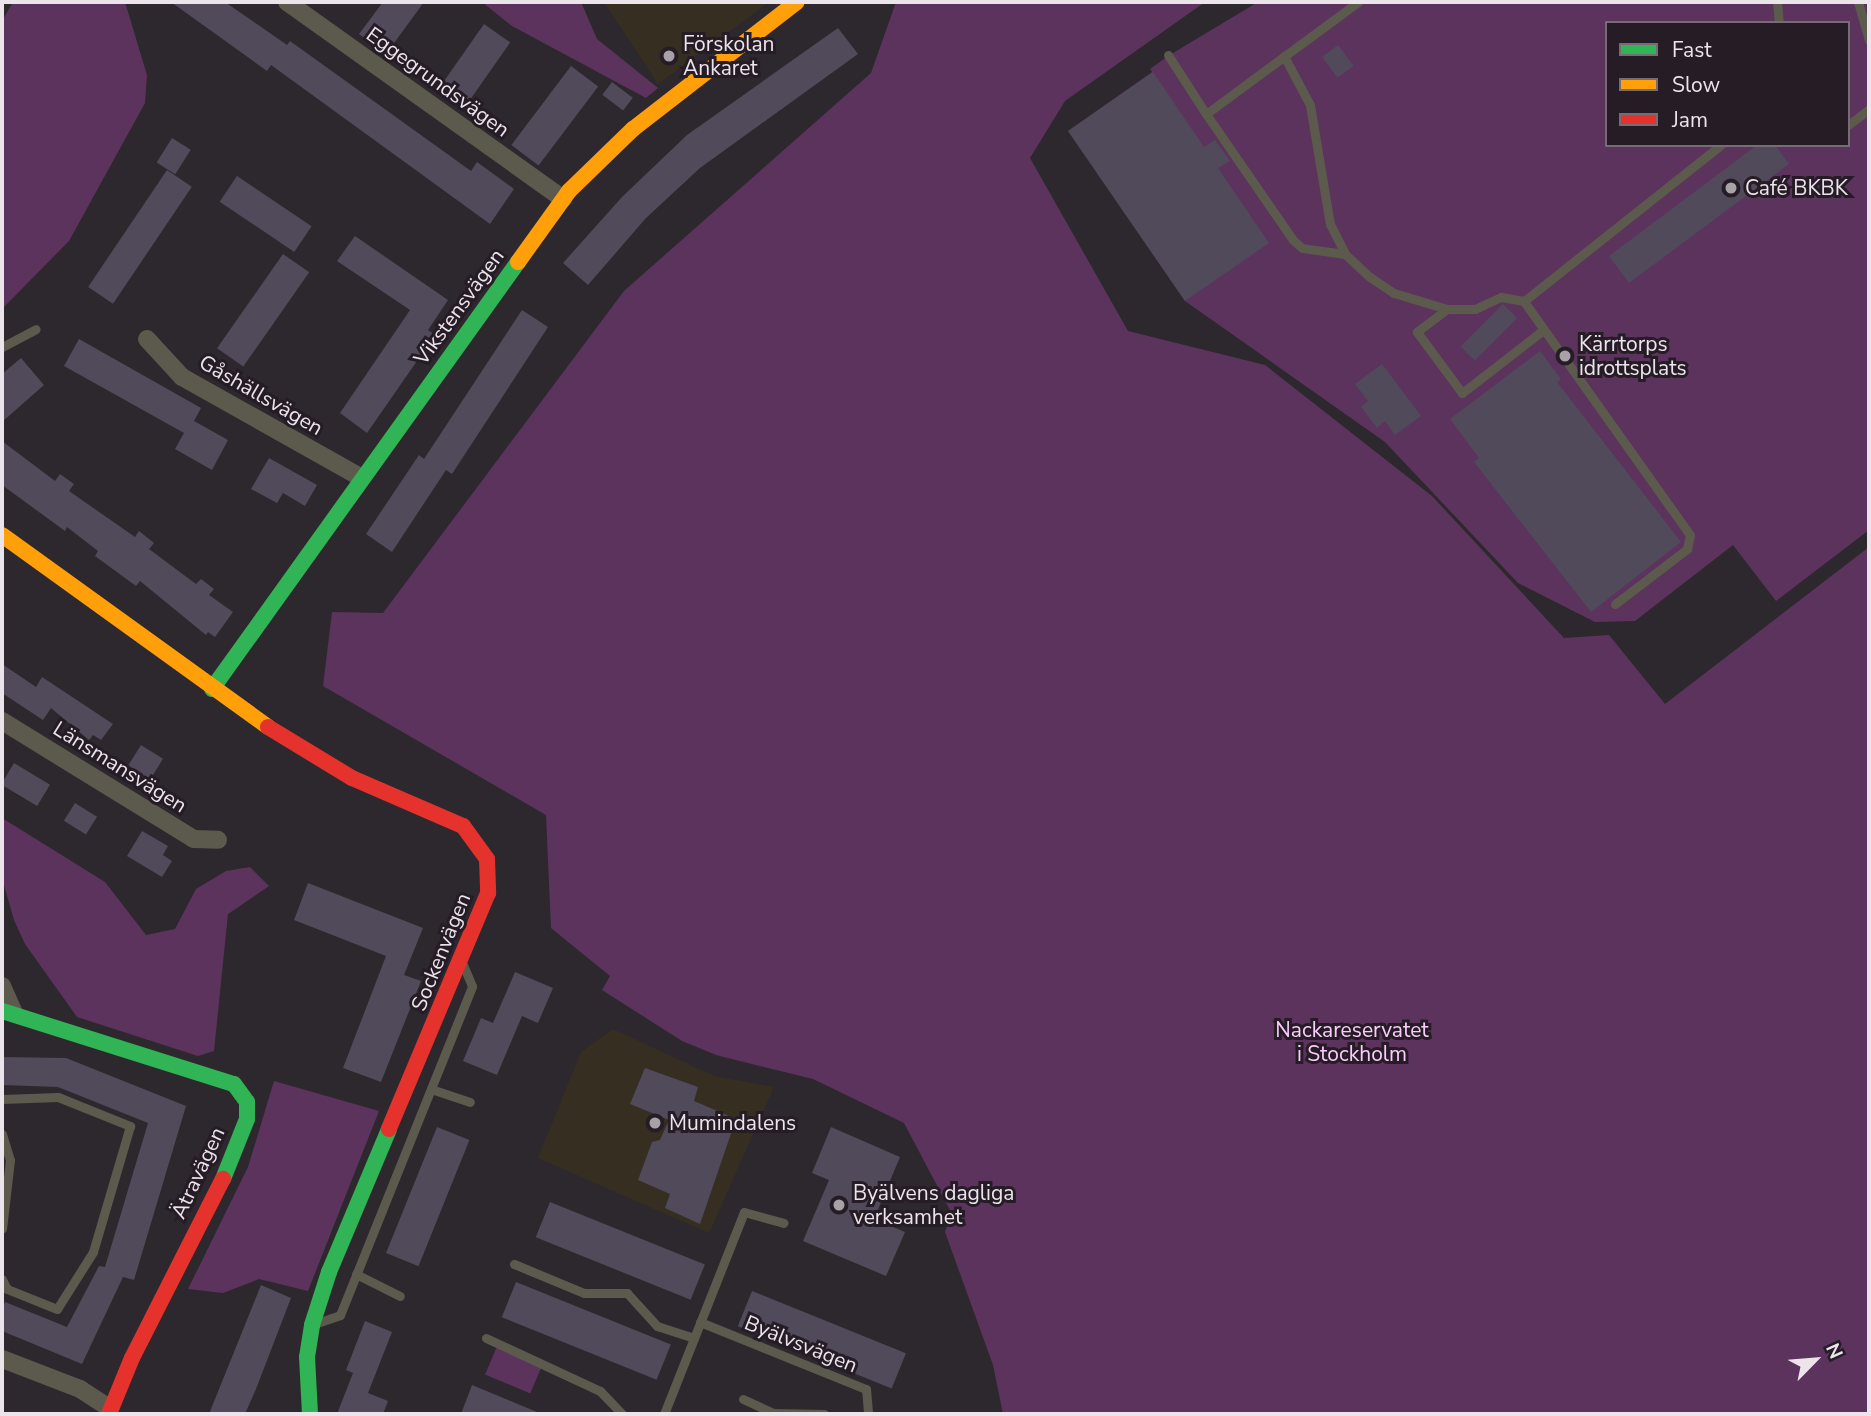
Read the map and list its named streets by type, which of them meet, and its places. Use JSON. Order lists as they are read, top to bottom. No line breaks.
{"streets":{"street":["Eggegrundsvägen","Vikstensvägen","Gåshällsvägen","Länsmansvägen","Sockenvägen","Ätravägen"],"lane":["Byälvsvägen"]},"crossings":[["Eggegrundsvägen","Vikstensvägen"],["Vikstensvägen","Gåshällsvägen"],["Vikstensvägen","Sockenvägen"]],"parks":["Nackareservatet i Stockholm"],"places":["Förskolan Ankaret","Café BKBK","Kärrtorps idrottsplats","Mumindalens","Byälvens dagliga verksamhet"],"legend":["Fast","Slow","Jam"],"north":"top right"}
